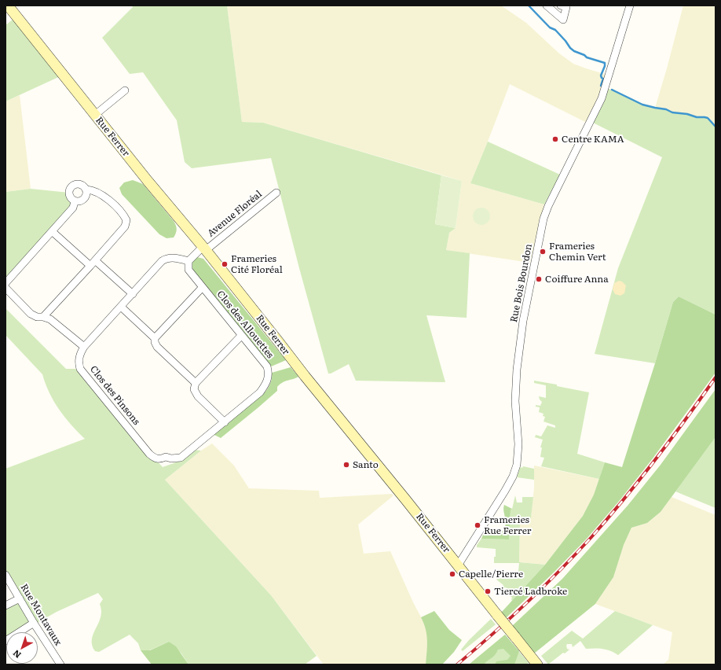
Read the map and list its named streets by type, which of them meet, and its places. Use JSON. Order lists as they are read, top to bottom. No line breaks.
{"streets":{"main road":["Rue Ferrer"],"street":["Avenue Floréal","Rue Bois Bourdon","Clos des Allouettes","Clos des Pinsons","Rue Montavaux"]},"crossings":[["Rue Ferrer","Avenue Floréal"],["Rue Ferrer","Rue Bois Bourdon"],["Clos des Allouettes","Clos des Pinsons"]],"places":["Centre KAMA","Frameries Chemin Vert","Frameries Cité Floréal","Coiffure Anna","Santo","Frameries Rue Ferrer","Capelle/Pierre","Tiercé Ladbroke"],"north":"bottom left"}
